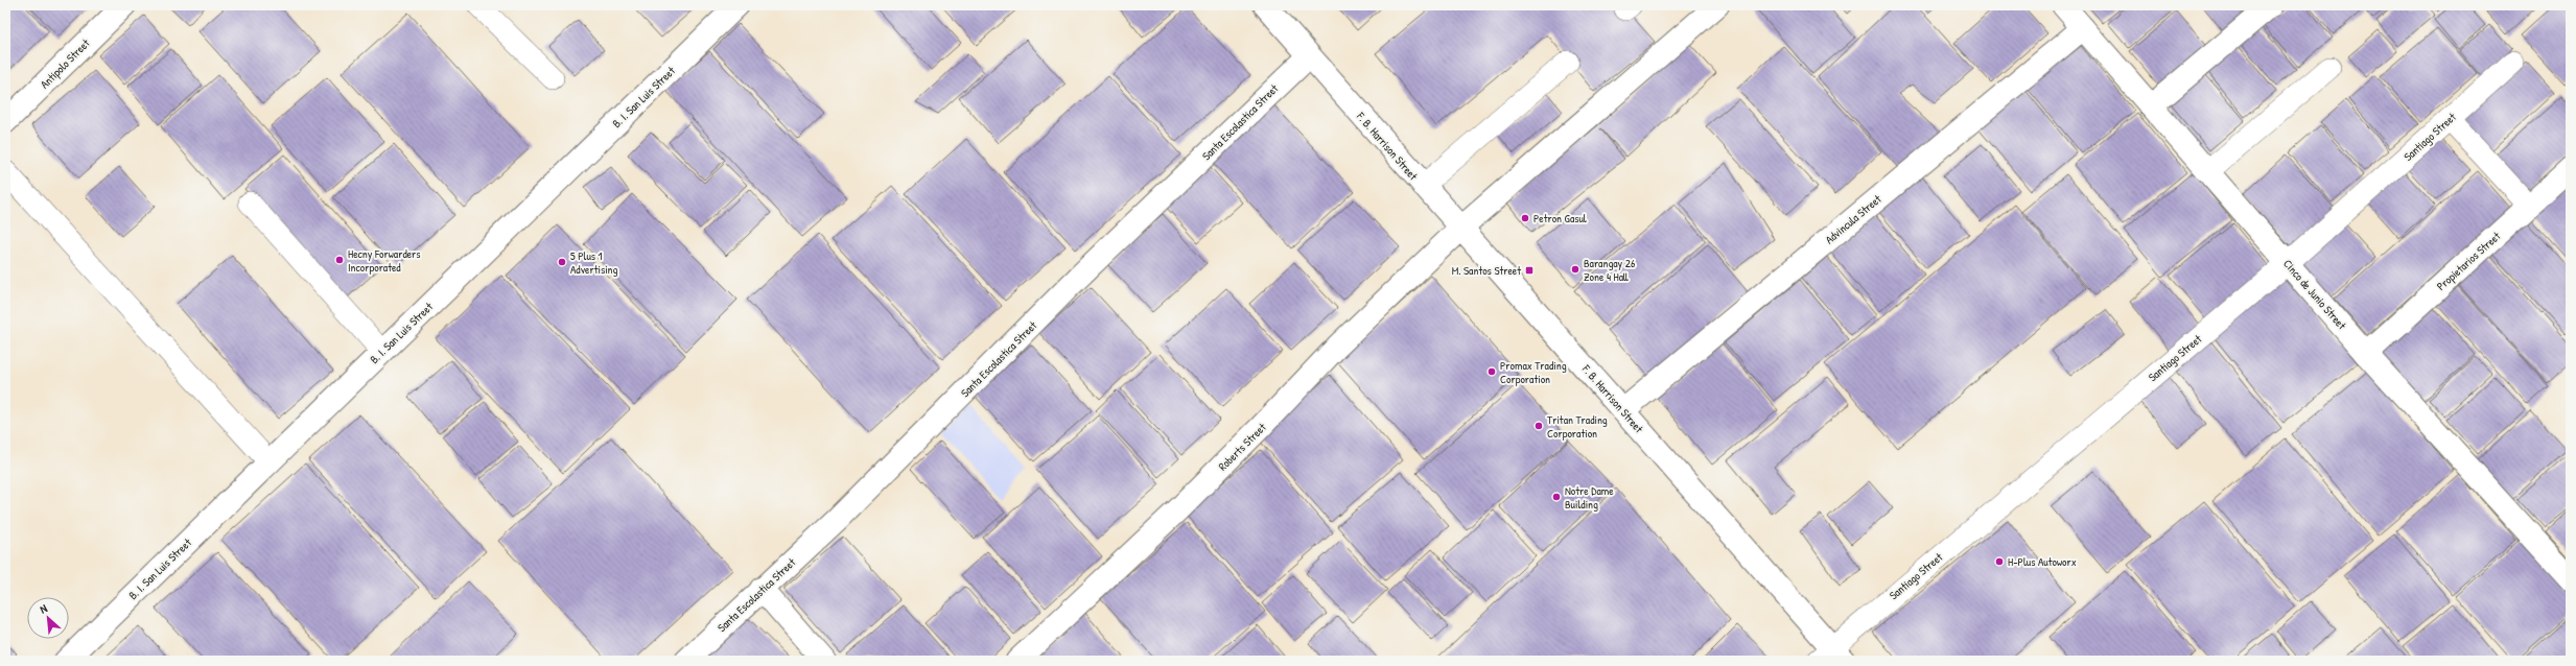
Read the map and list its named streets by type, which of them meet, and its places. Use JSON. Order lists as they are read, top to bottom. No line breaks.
{"streets":{"street":["Antipolo Street","B. I. San Luis Street","Santa Escolastica Street","F. B. Harrison Street","Advincula Street","Propietarios Street","Cinco de Junio Street","Roberts Street"],"lane":["Santiago Street"]},"crossings":[["Santa Escolastica Street","F. B. Harrison Street"],["Santiago Street","F. B. Harrison Street"],["Santiago Street","Cinco de Junio Street"],["F. B. Harrison Street","Advincula Street"],["F. B. Harrison Street","Roberts Street"],["Advincula Street","Cinco de Junio Street"],["Propietarios Street","Cinco de Junio Street"]],"places":{"other":["Petron Gasul","Hecny Forwarders Incorporated","5 Plus 1 Advertising","Barangay 26 Zone 4 Hall","Promax Trading Corporation","Tritan Trading Corporation","Notre Dame Building","H-Plus Autoworx"],"transit":["M. Santos Street"]},"north":"top left"}
